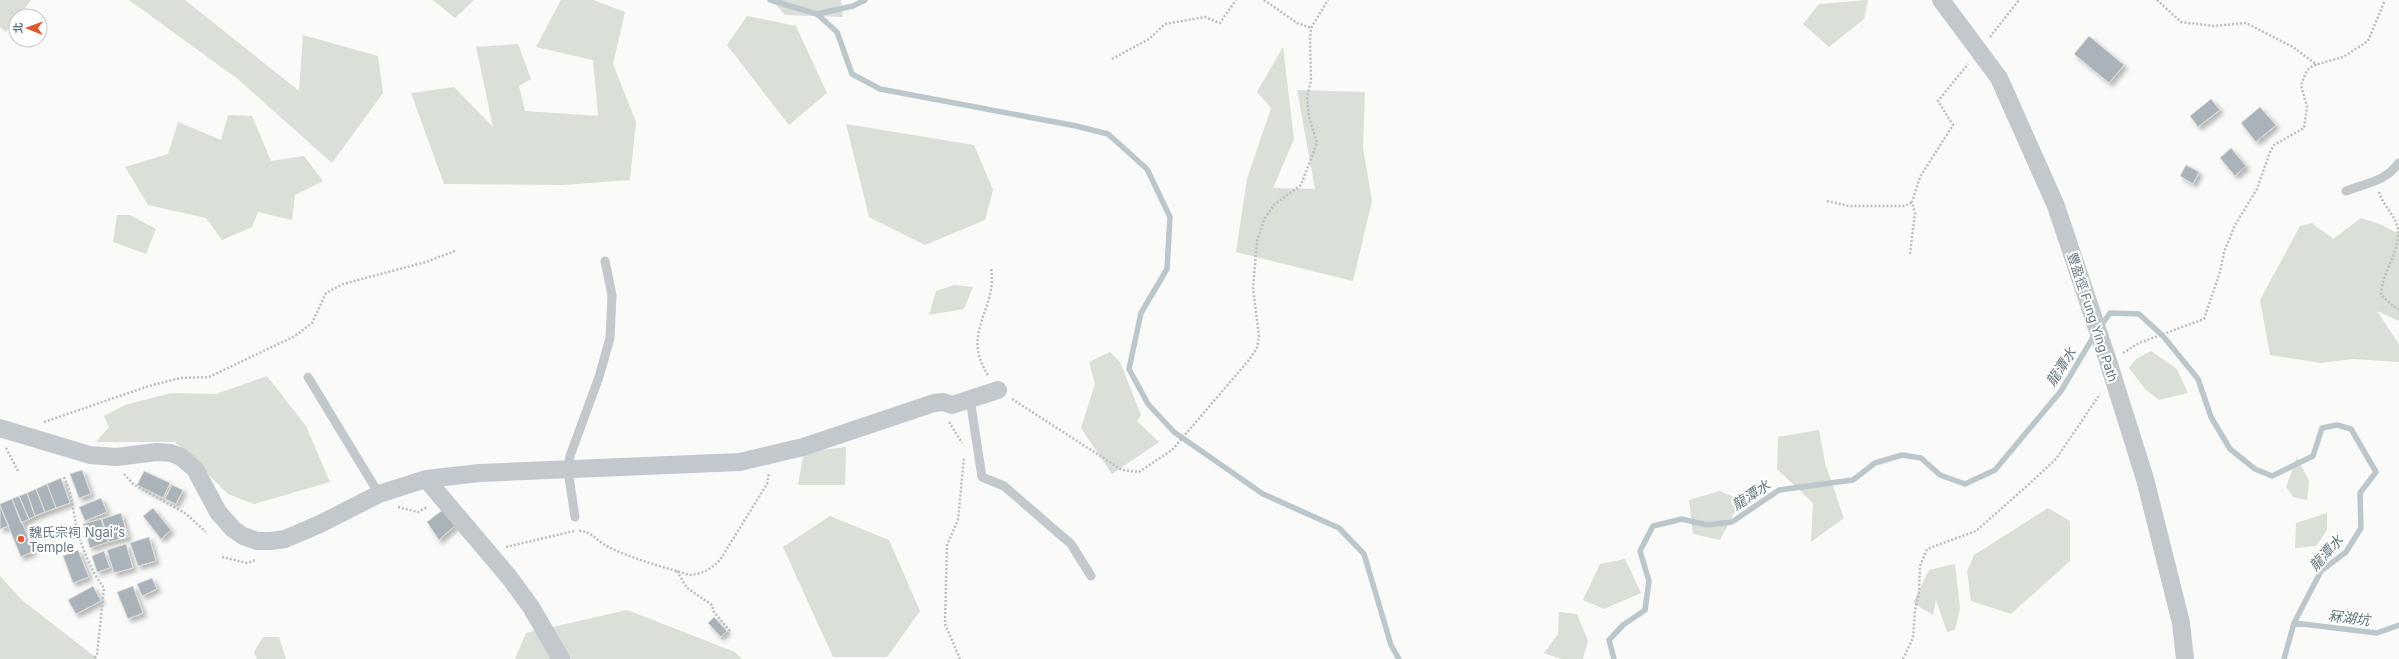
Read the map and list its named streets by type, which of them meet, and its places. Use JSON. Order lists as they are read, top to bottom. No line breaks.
{"streets":{"street":["豐盈徑 Fung Ying Path"]},"water":["龍潭水","冧湖坑"],"places":["魏氏宗祠 Ngai“s Temple"],"north":"left"}
